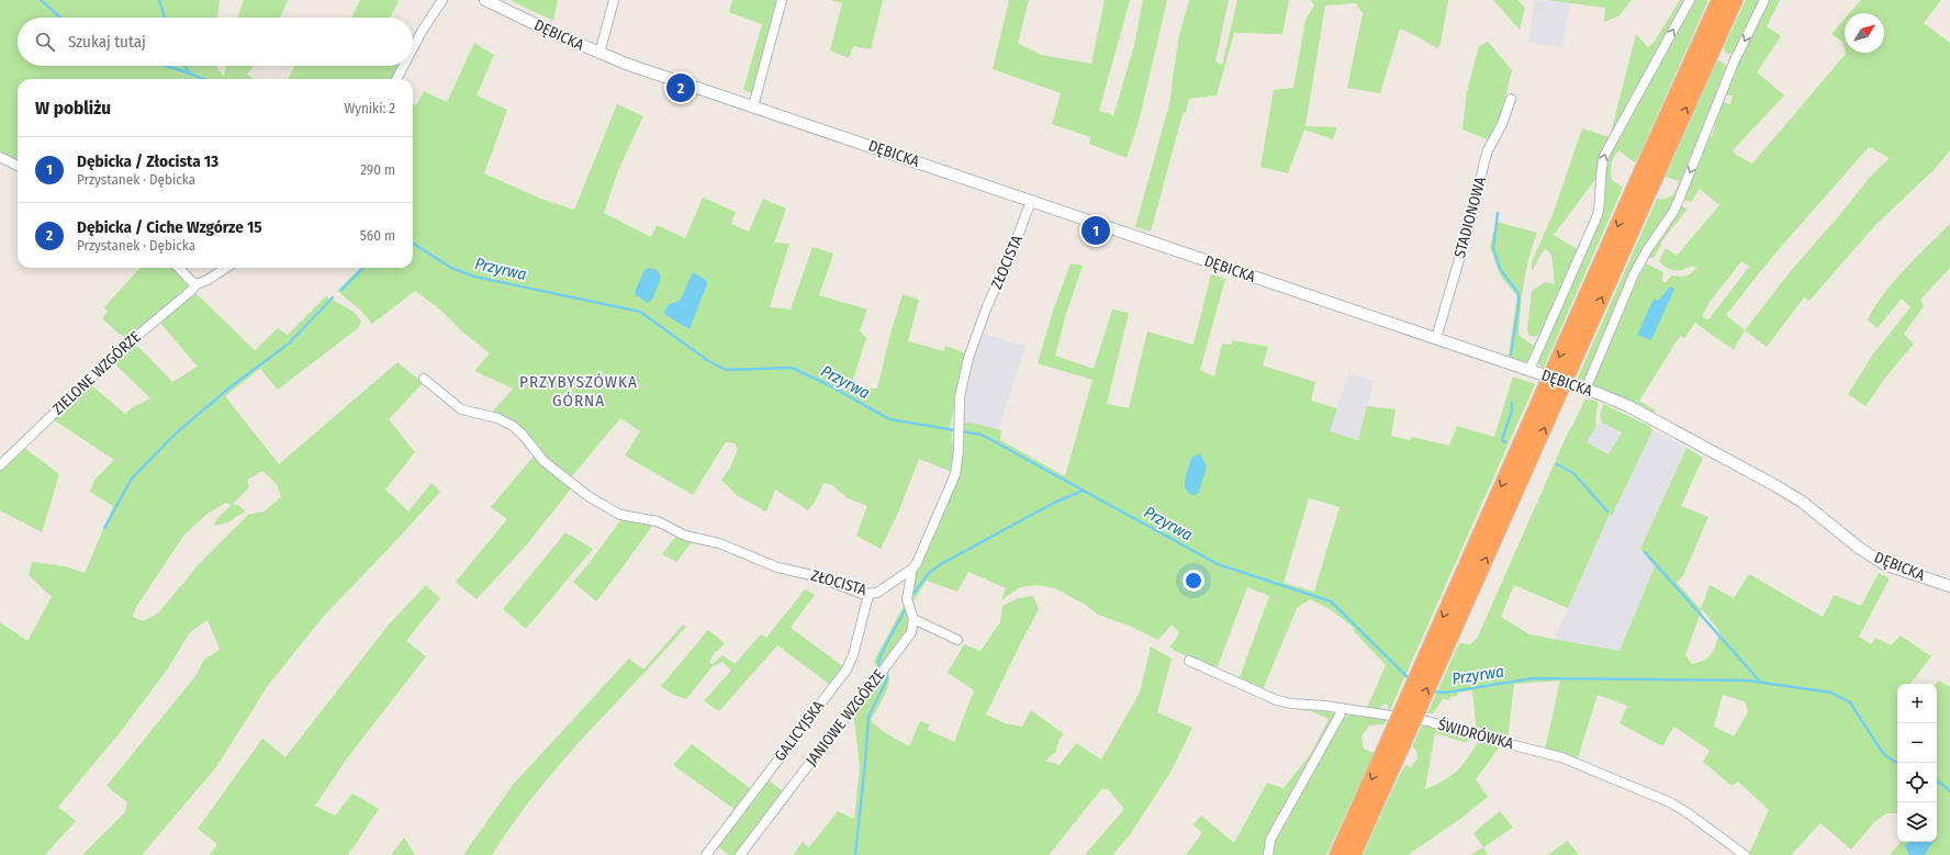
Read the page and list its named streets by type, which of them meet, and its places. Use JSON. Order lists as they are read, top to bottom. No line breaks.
{"streets":{"street":["DĘBICKA","STADIONOWA","ZŁOCISTA","ZIELONE WZGÓRZE","JANIOWE WZGÓRZE","GALICYJSKA","ŚWIDRÓWKA"]},"crossings":[["DĘBICKA","STADIONOWA"],["DĘBICKA","ZŁOCISTA"],["ZŁOCISTA","GALICYJSKA"]],"districts":["PRZYBYSZÓWKA GÓRNA"],"water":["Przyrwa"],"north":"top right","page":{"search":"Szukaj tutaj","pins":["2","1"],"heading":["W pobliżu","Wyniki: 2"],"list":[{"mark":"1","name":"Dębicka / Złocista 13","note":"Przystanek · Dębicka","value":"290 m"},{"mark":"2","name":"Dębicka / Ciche Wzgórze 15","note":"Przystanek · Dębicka","value":"560 m"}],"map_buttons":["+","−"]}}
